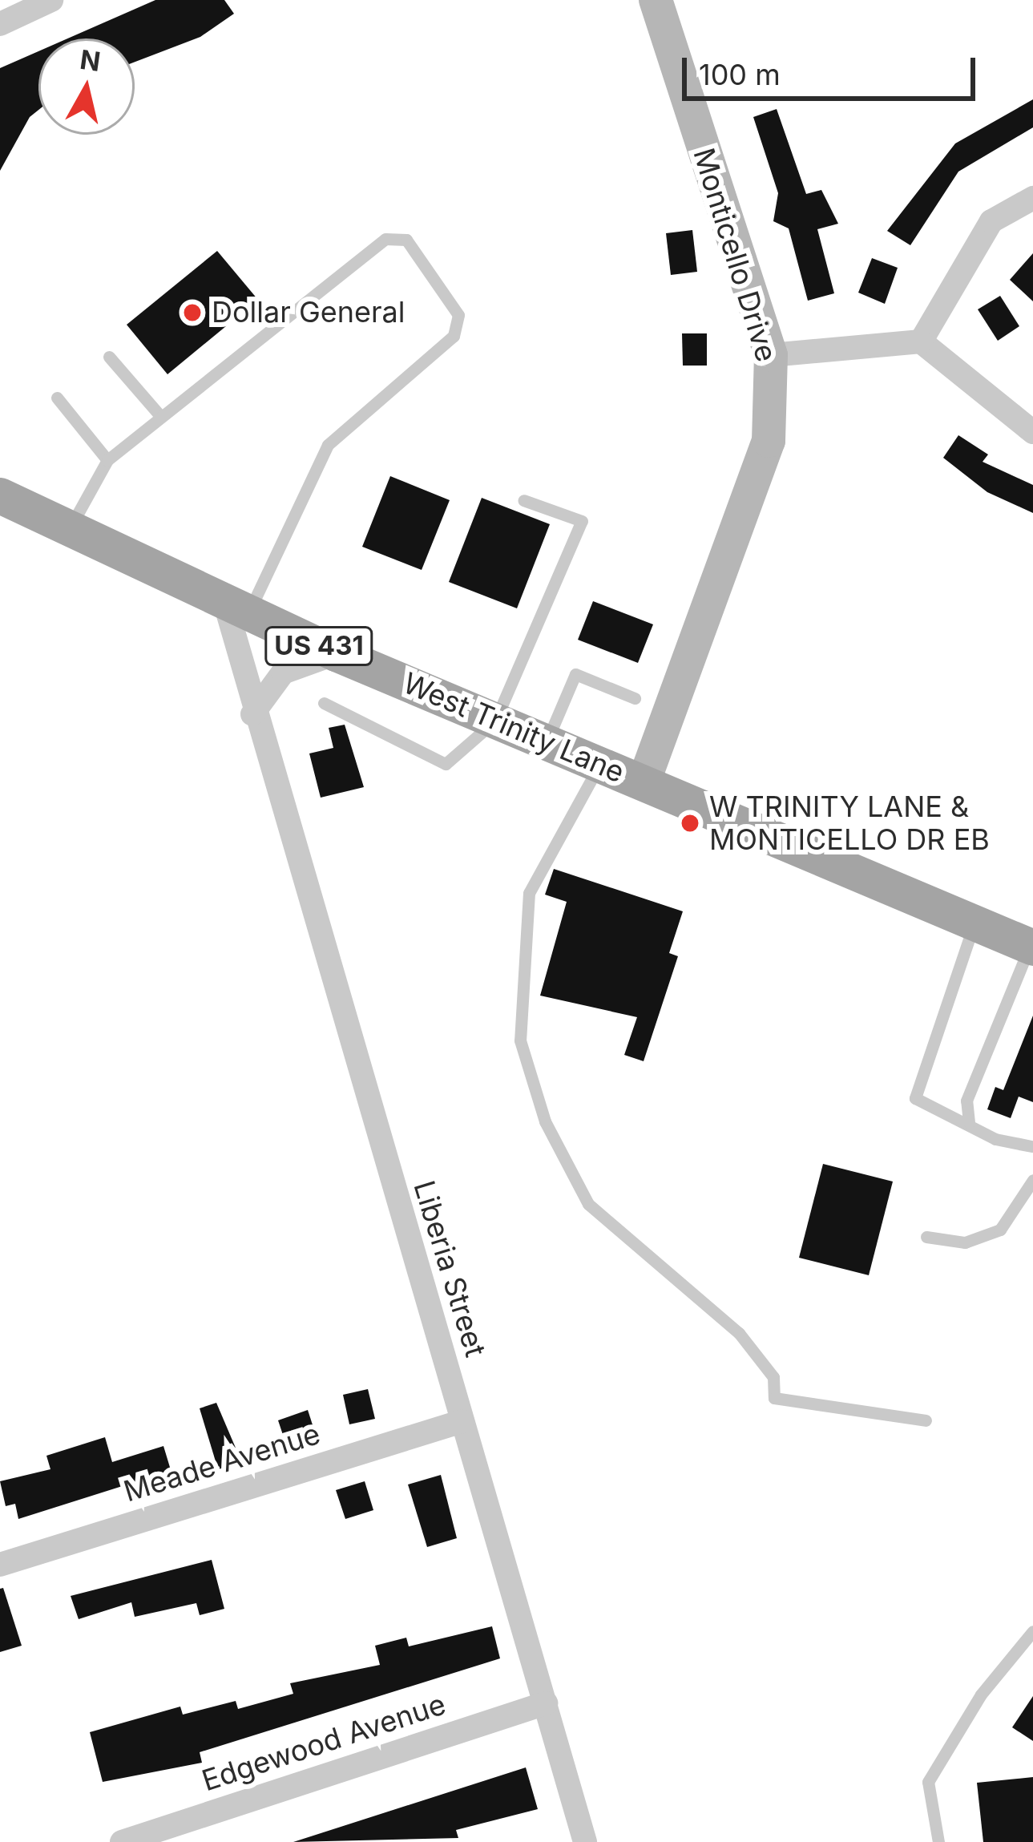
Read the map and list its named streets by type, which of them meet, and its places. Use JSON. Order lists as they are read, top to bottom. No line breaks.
{"streets":{"main road":["US 431","West Trinity Lane"],"street":["Monticello Drive","Liberia Street","Meade Avenue","Edgewood Avenue"]},"crossings":[["Monticello Drive","West Trinity Lane"],["West Trinity Lane","Liberia Street"],["Liberia Street","Meade Avenue"],["Liberia Street","Edgewood Avenue"]],"places":["Dollar General","W TRINITY LANE & MONTICELLO DR EB"],"scale_bar":"100 m","north":"top"}
